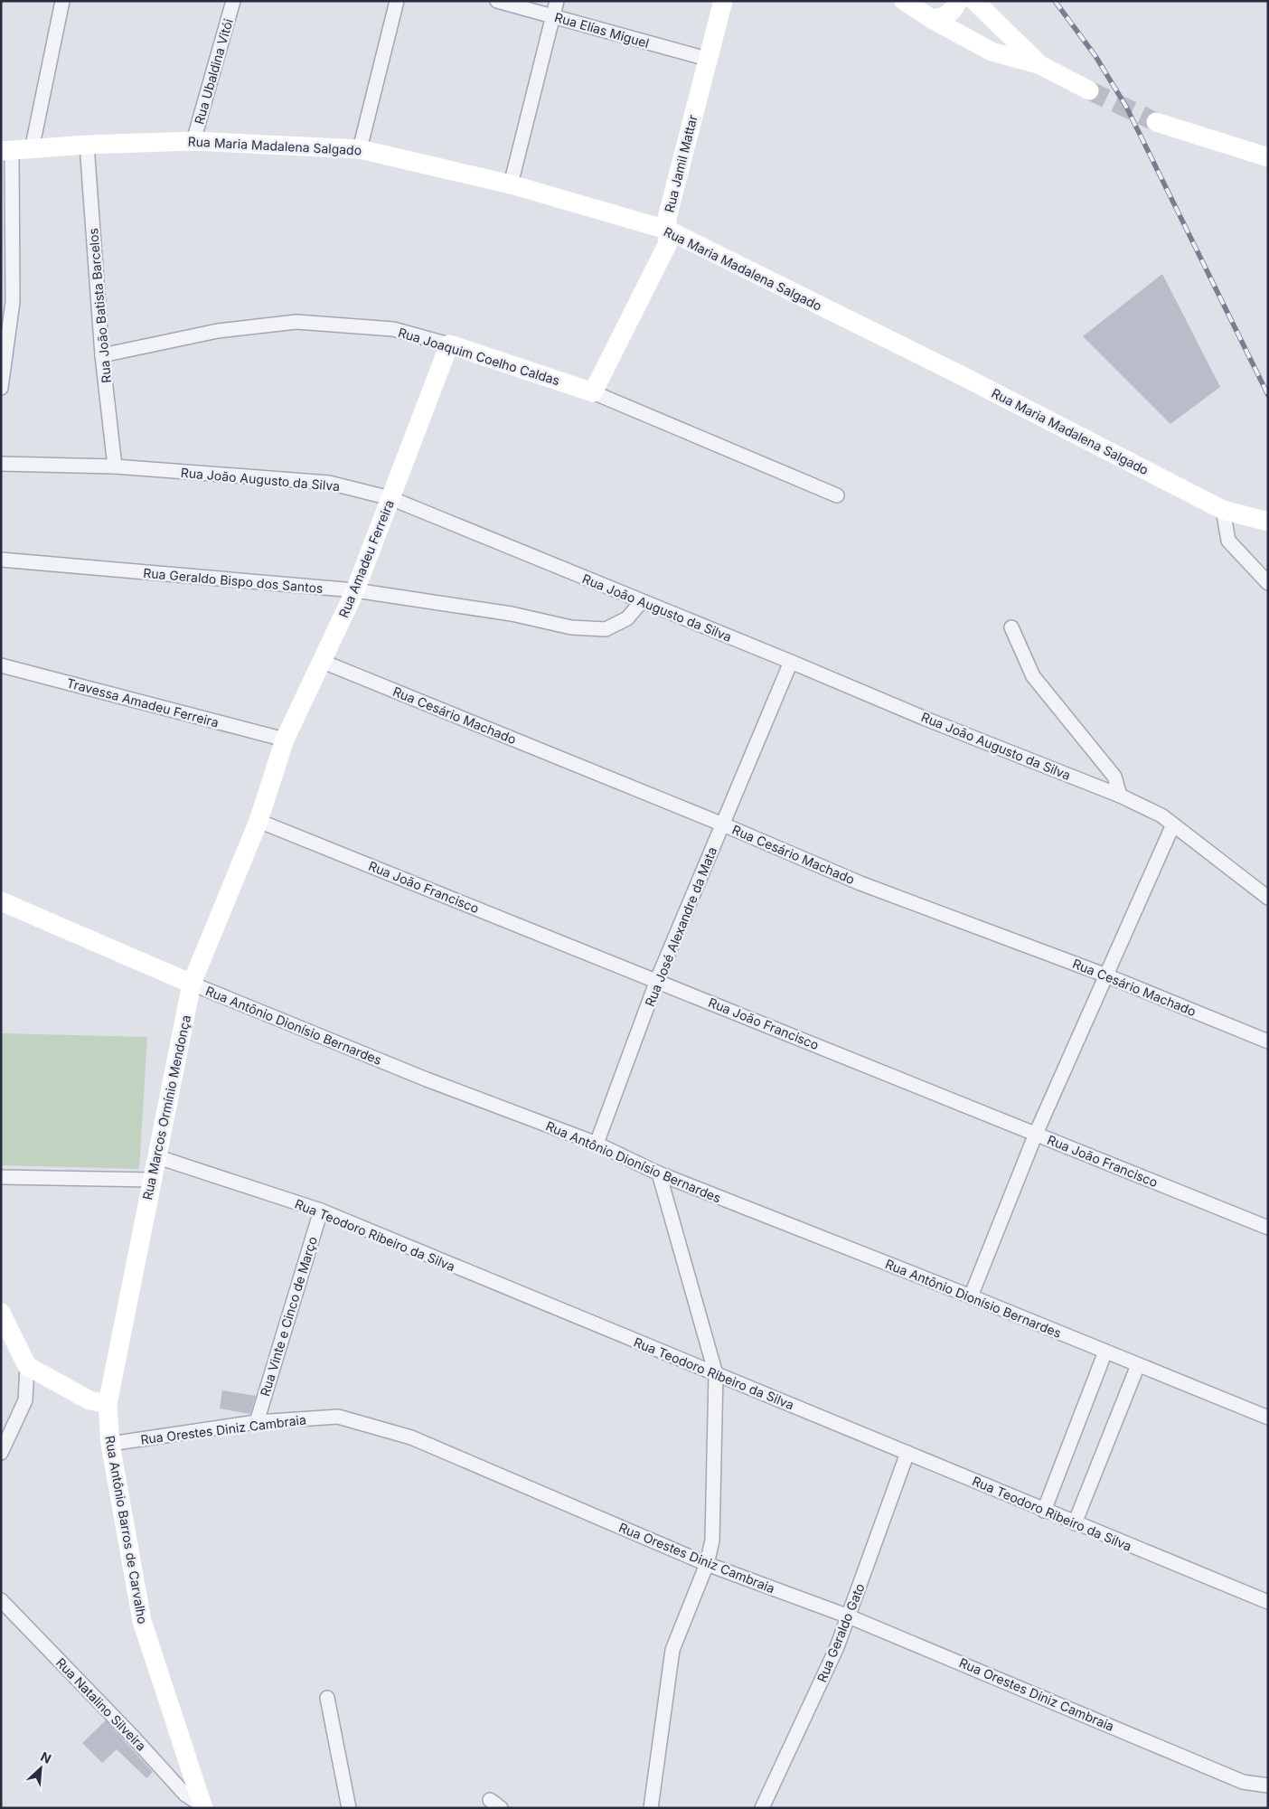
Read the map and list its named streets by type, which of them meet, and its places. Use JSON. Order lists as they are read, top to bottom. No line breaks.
{"streets":{"street":["Rua Elías Miguel","Rua Ubaldina Vitói","Rua Maria Madalena Salgado","Rua Jamil Mattar","Rua João Batista Barcelos","Rua Joaquim Coelho Caldas","Rua João Augusto da Silva","Rua Amadeu Ferreira","Rua Geraldo Bispo dos Santos","Travessa Amadeu Ferreira","Rua Cesário Machado","Rua João Francisco","Rua José Alexandre da Mata","Rua Antônio Dionísio Bernardes","Rua Marcos Ormínio Mendonça","Rua Teodoro Ribeiro da Silva","Rua Vinte e Cinco de Março","Rua Orestes Diniz Cambraia","Rua Antônio Barros de Carvalho","Rua Geraldo Gato","Rua Natalino Silveira"]},"crossings":[["Rua Elías Miguel","Rua Jamil Mattar"],["Rua Ubaldina Vitói","Rua Maria Madalena Salgado"],["Rua Maria Madalena Salgado","Rua Jamil Mattar"],["Rua Maria Madalena Salgado","Rua João Batista Barcelos"],["Rua Jamil Mattar","Rua Joaquim Coelho Caldas"],["Rua João Batista Barcelos","Rua Joaquim Coelho Caldas"],["Rua João Batista Barcelos","Rua João Augusto da Silva"],["Rua Joaquim Coelho Caldas","Rua Amadeu Ferreira"],["Rua João Augusto da Silva","Rua Amadeu Ferreira"],["Rua João Augusto da Silva","Rua Geraldo Bispo dos Santos"],["Rua João Augusto da Silva","Rua José Alexandre da Mata"],["Rua Amadeu Ferreira","Rua Geraldo Bispo dos Santos"],["Rua Amadeu Ferreira","Travessa Amadeu Ferreira"],["Rua Amadeu Ferreira","Rua Cesário Machado"],["Rua Amadeu Ferreira","Rua João Francisco"],["Rua Amadeu Ferreira","Rua Marcos Ormínio Mendonça"],["Rua Cesário Machado","Rua José Alexandre da Mata"],["Rua João Francisco","Rua José Alexandre da Mata"],["Rua João Francisco","Rua Marcos Ormínio Mendonça"],["Rua José Alexandre da Mata","Rua Antônio Dionísio Bernardes"],["Rua Antônio Dionísio Bernardes","Rua Marcos Ormínio Mendonça"],["Rua Marcos Ormínio Mendonça","Rua Teodoro Ribeiro da Silva"],["Rua Marcos Ormínio Mendonça","Rua Antônio Barros de Carvalho"],["Rua Teodoro Ribeiro da Silva","Rua Vinte e Cinco de Março"],["Rua Teodoro Ribeiro da Silva","Rua Geraldo Gato"],["Rua Vinte e Cinco de Março","Rua Orestes Diniz Cambraia"],["Rua Orestes Diniz Cambraia","Rua Antônio Barros de Carvalho"],["Rua Orestes Diniz Cambraia","Rua Geraldo Gato"],["Rua Antônio Barros de Carvalho","Rua Natalino Silveira"]],"north":"top right"}
